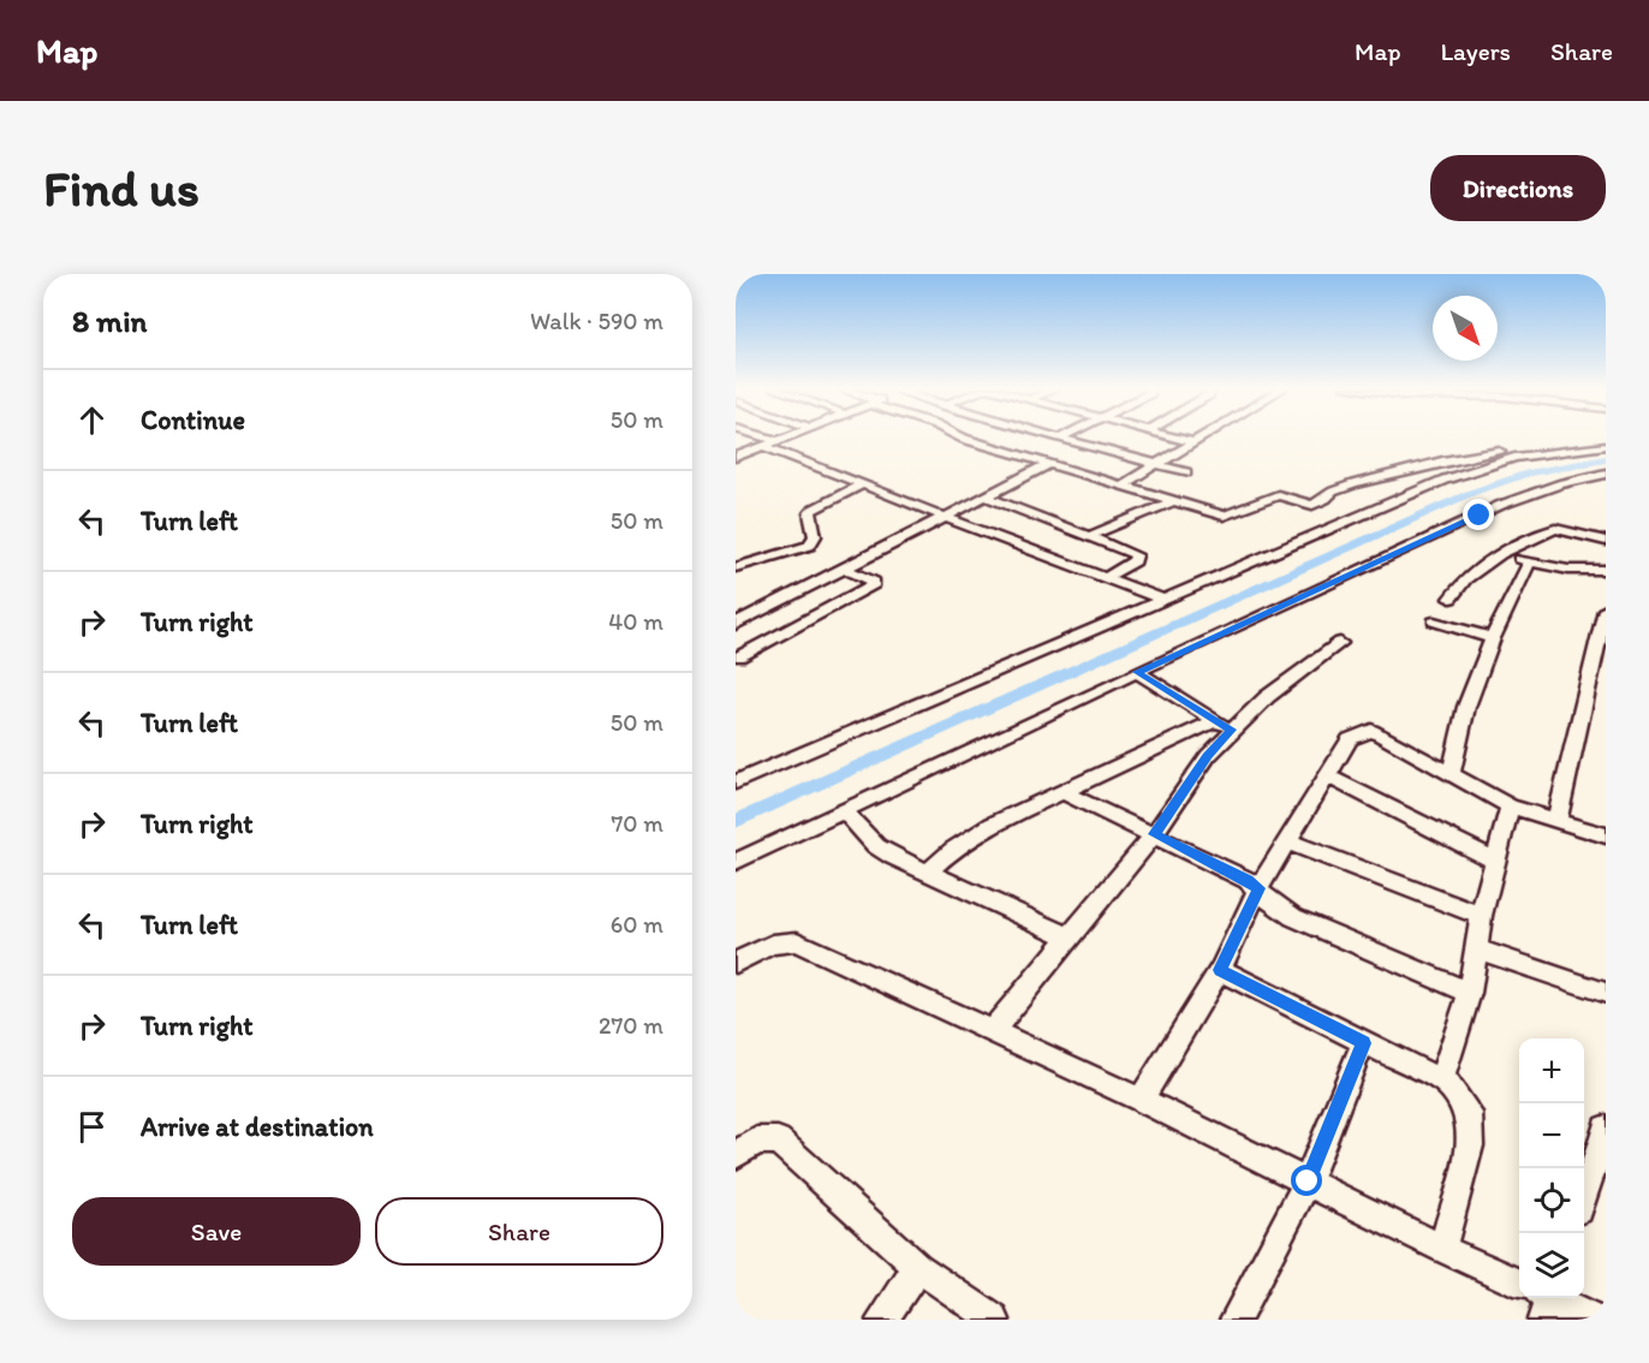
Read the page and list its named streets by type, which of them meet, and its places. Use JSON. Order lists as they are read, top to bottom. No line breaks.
{"north":"bottom right","page":{"header":"Map","nav":["Map","Layers","Share"],"buttons":["Directions",["Save","Share"]],"title":"Find us","heading":["8 min","Walk · 590 m"],"list":[["Continue","50 m"],["Turn left","50 m"],["Turn right","40 m"],["Turn left","50 m"],["Turn right","70 m"],["Turn left","60 m"],["Turn right","270 m"],"Arrive at destination"],"map_buttons":["+","−"]}}
